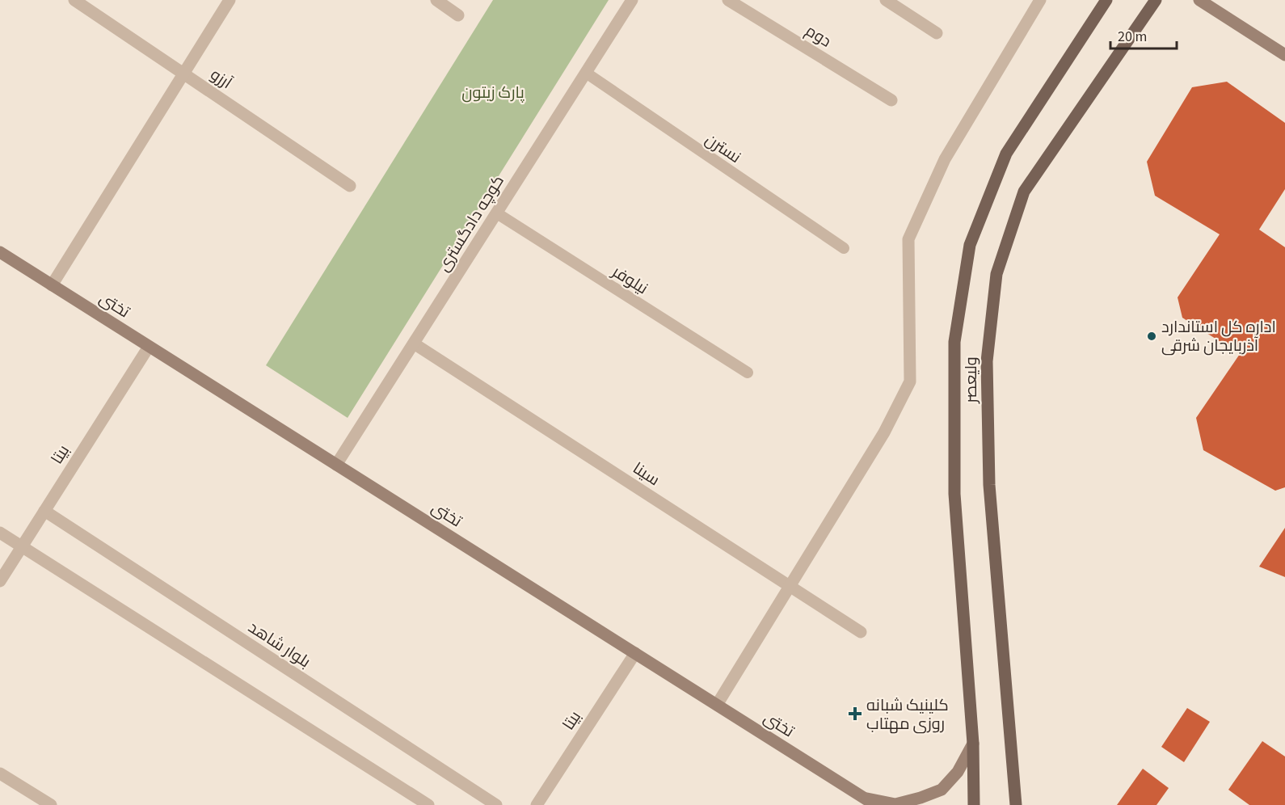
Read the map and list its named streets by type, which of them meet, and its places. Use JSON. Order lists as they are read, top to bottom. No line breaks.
{"streets":{"main road":["تختى","ولیعصر"],"street":["دوم","آرزو","کوچه دادگستری","بیتا","سینا","بلوار شاهد"],"lane":["نسترن","نیلوفر"]},"crossings":[["نسترن","کوچه دادگستری"],["کوچه دادگستری","نیلوفر"],["کوچه دادگستری","تختى"],["کوچه دادگستری","سینا"],["تختى","بیتا"],["بیتا","بلوار شاهد"]],"parks":["پارک زیتون"],"places":{"other":["اداره کل استاندارد آذربایجان شرقی"],"health":["کلینیک شبانه روزی مهتاب"]},"scale_bar":"20 m"}
